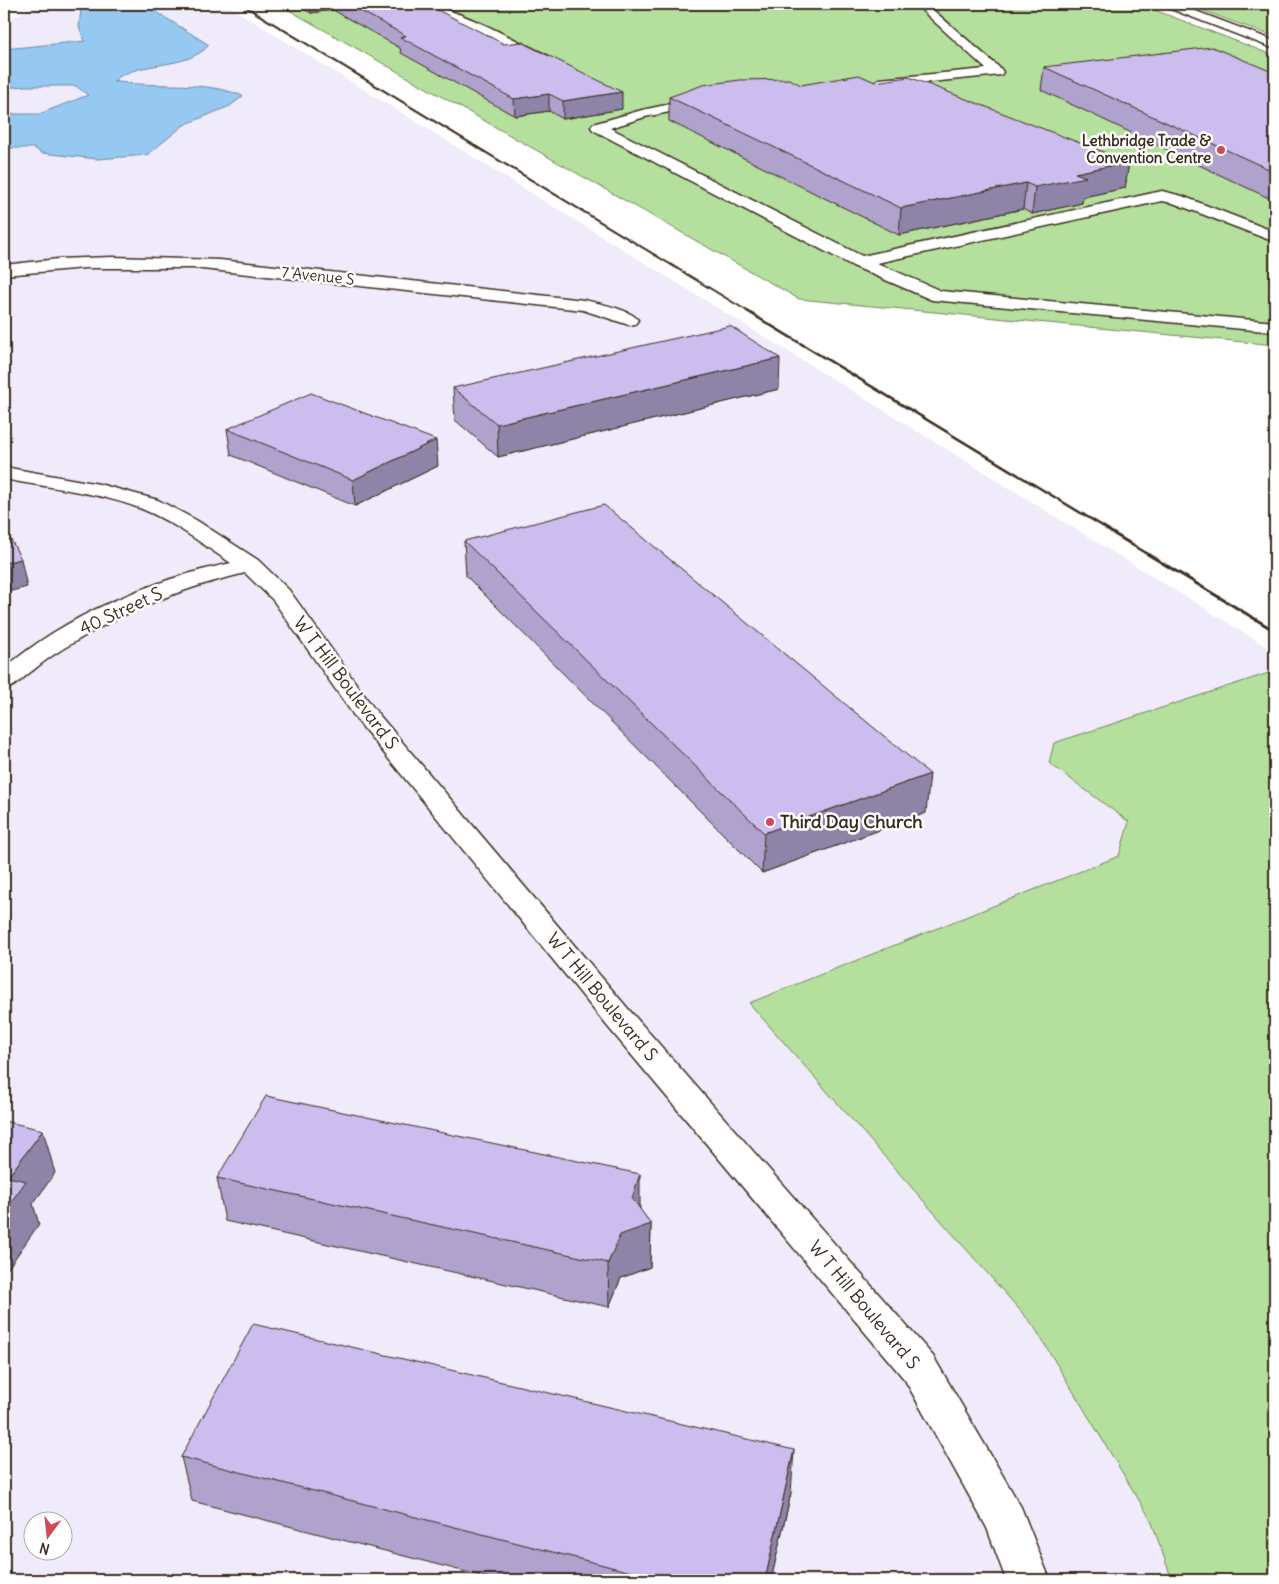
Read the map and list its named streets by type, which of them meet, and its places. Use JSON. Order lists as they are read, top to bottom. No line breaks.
{"streets":{"street":["7 Avenue S","40 Street S","W T Hill Boulevard S"]},"crossings":[["40 Street S","W T Hill Boulevard S"]],"places":["Lethbridge Trade & Convention Centre","Third Day Church"],"north":"bottom"}
